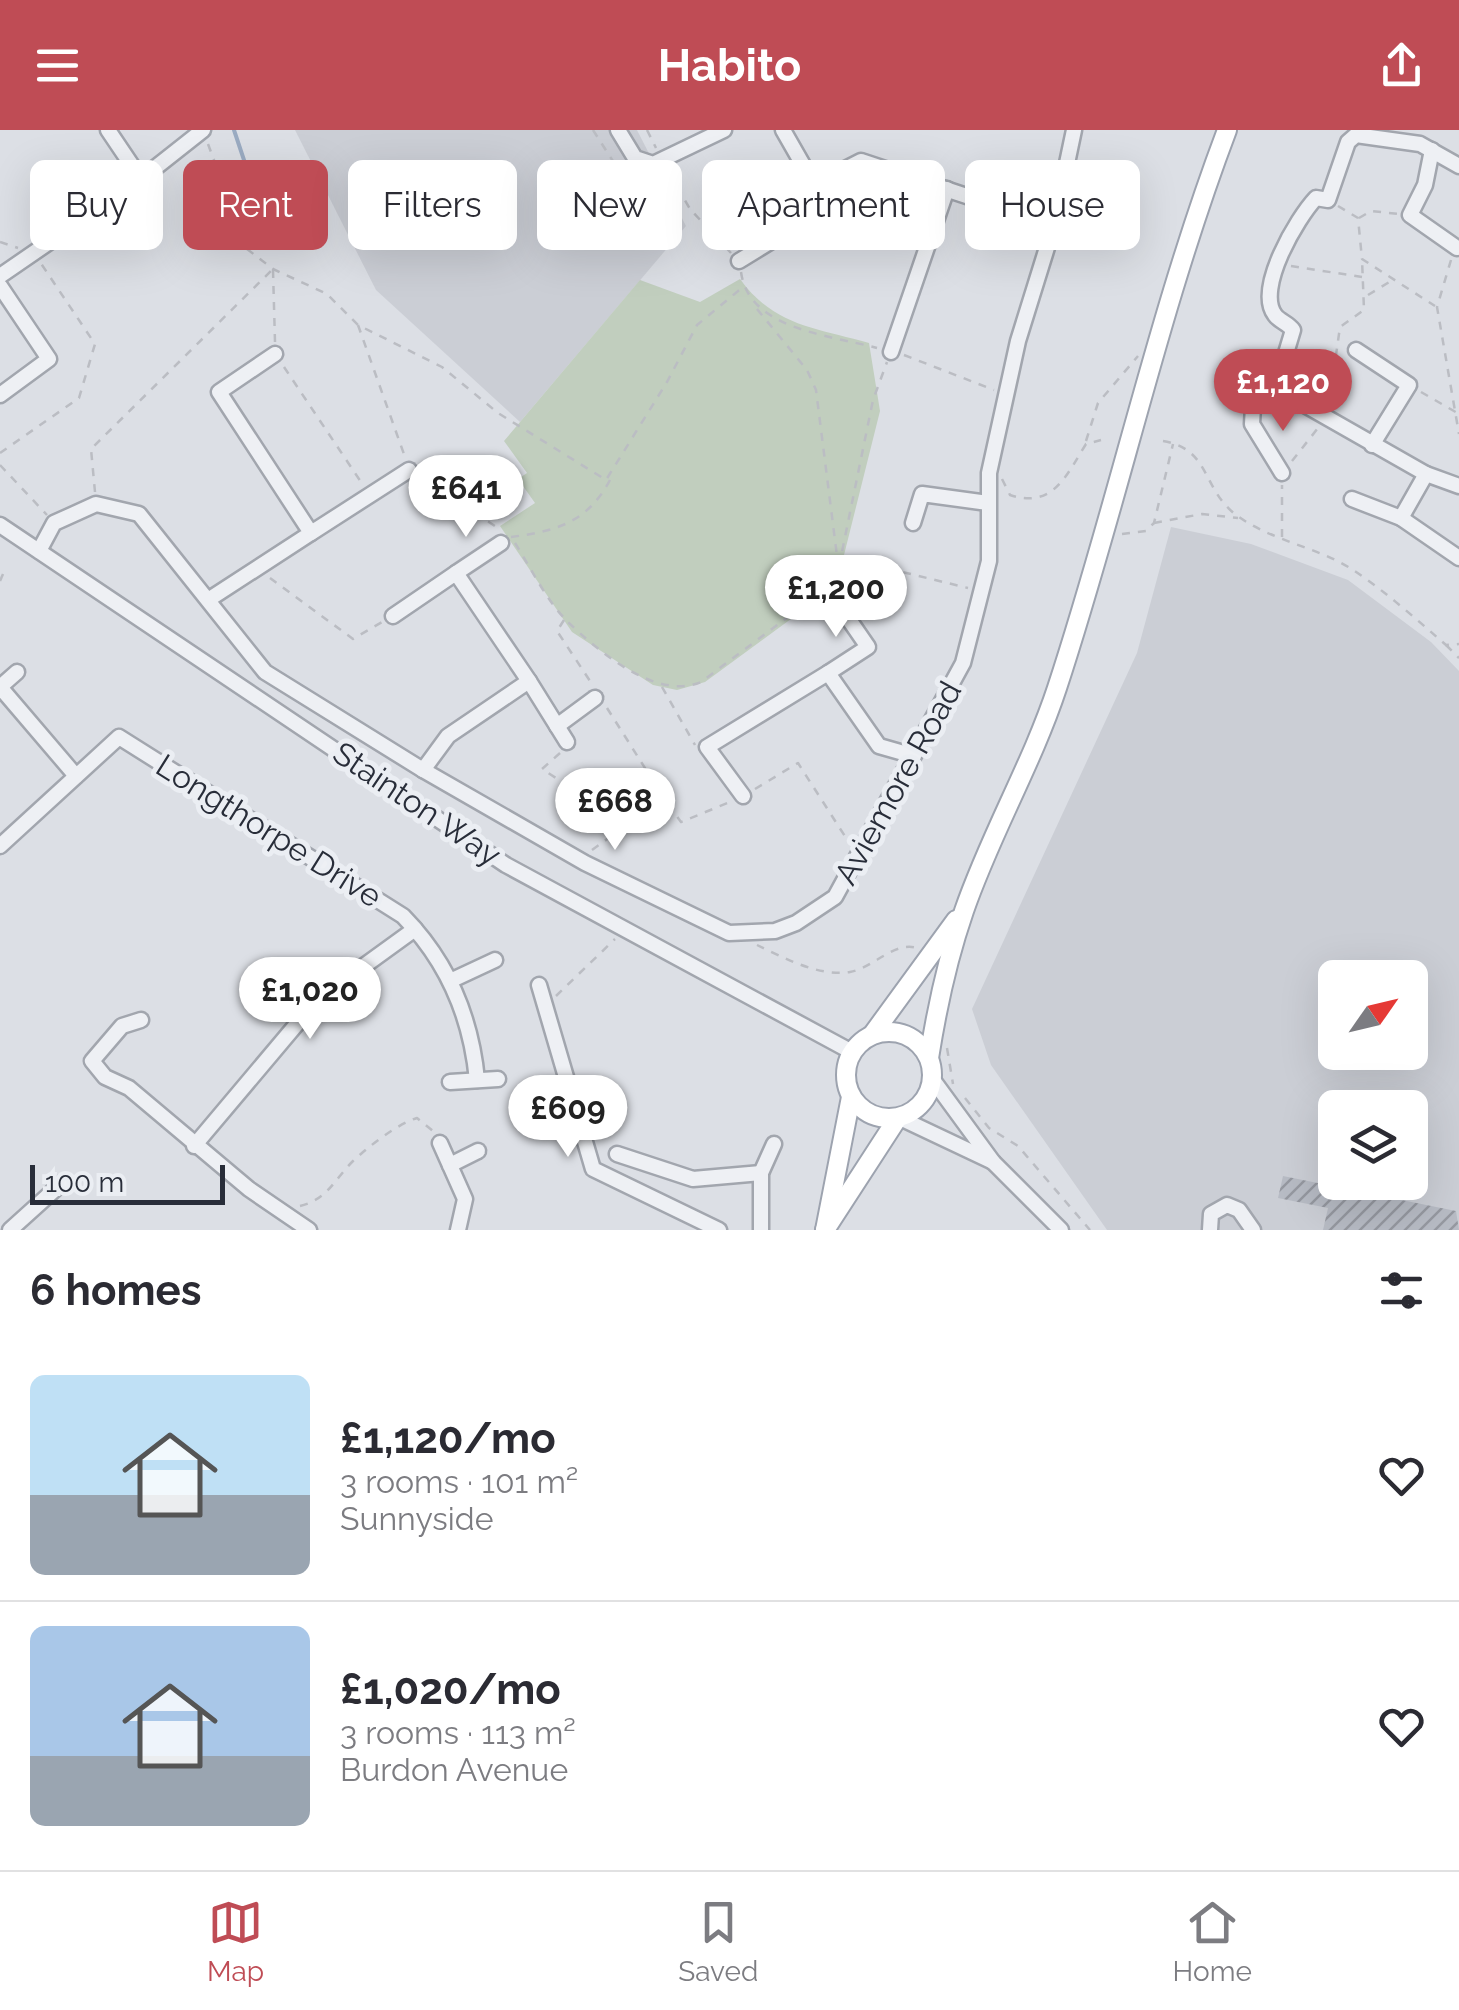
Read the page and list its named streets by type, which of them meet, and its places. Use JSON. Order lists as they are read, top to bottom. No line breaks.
{"streets":{"street":["Aviemore Road","Stainton Way","Longthorpe Drive"]},"scale_bar":"100 m","north":"top right","page":{"header":"Habito","chip":["Buy","Rent","Filters","New","Apartment","House"],"price":["£1,120","£641","£1,200","£668","£1,020","£609"],"scale":"100 m","heading":"6 homes","list":[{"name":"£1,120/mo","note":"3 rooms · 101 m² · Sunnyside"},{"name":"£1,020/mo","note":"3 rooms · 113 m² · Burdon Avenue"}],"tabs":["Map","Saved","Home"]}}
